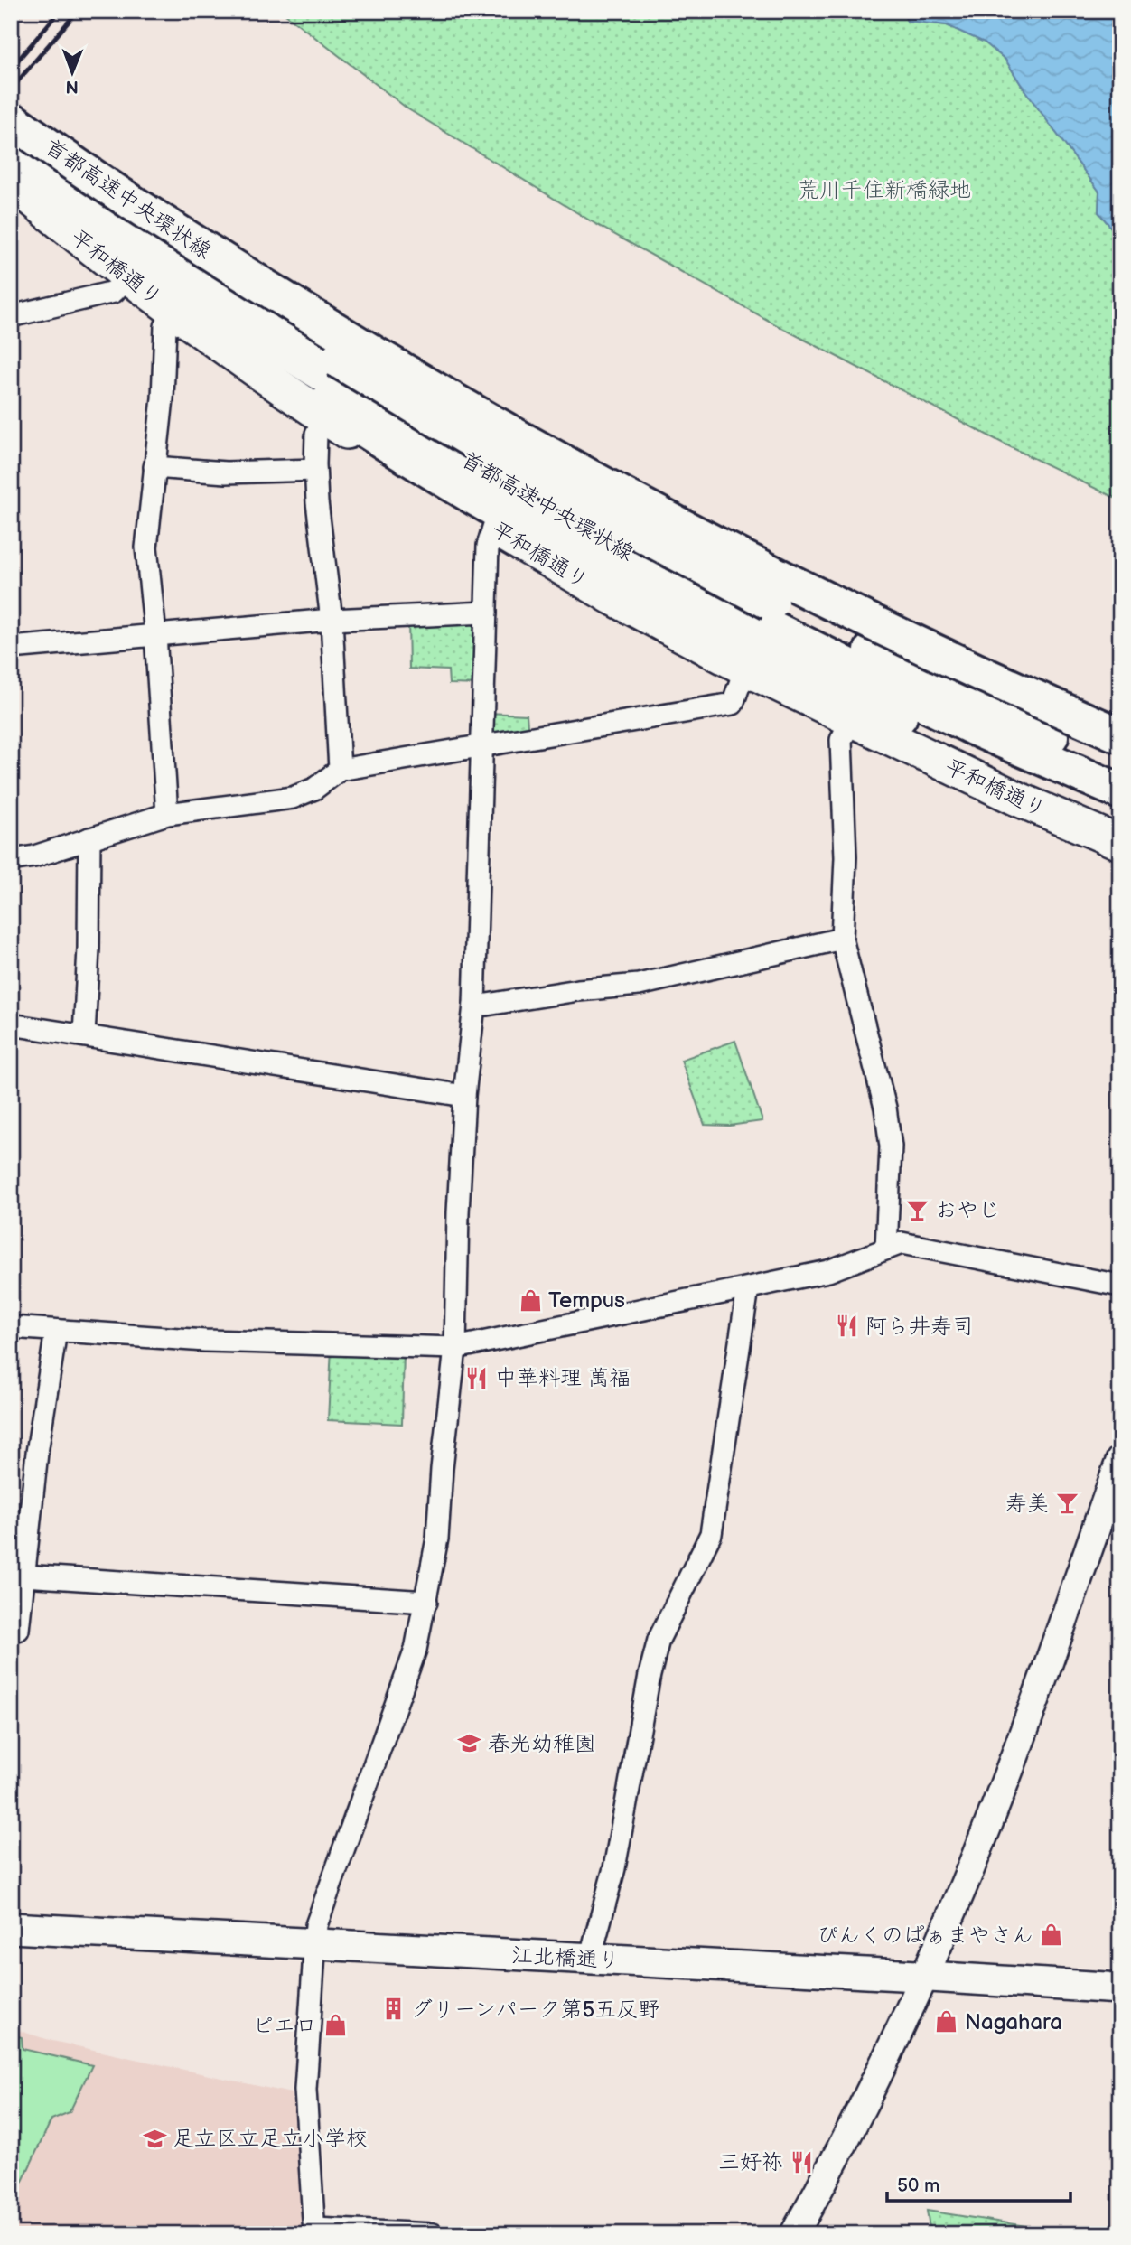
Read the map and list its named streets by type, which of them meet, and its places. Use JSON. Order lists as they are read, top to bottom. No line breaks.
{"streets":{"highway":["首都高速中央環状線"],"main road":["平和橋通り","江北橋通り"]},"crossings":[["首都高速中央環状線","平和橋通り"]],"parks":["荒川千住新橋緑地"],"places":{"bar":["おやじ","寿美"],"shop":["Tempus","ぴんくのぱぁまやさん","Nagahara","ピエロ"],"restaurant":["阿ら井寿司","中華料理 萬福","三好祢"],"school or university":["春光幼稚園","足立区立足立小学校"],"building":["グリーンパーク第5五反野"]},"scale_bar":"50 m","north":"bottom"}
